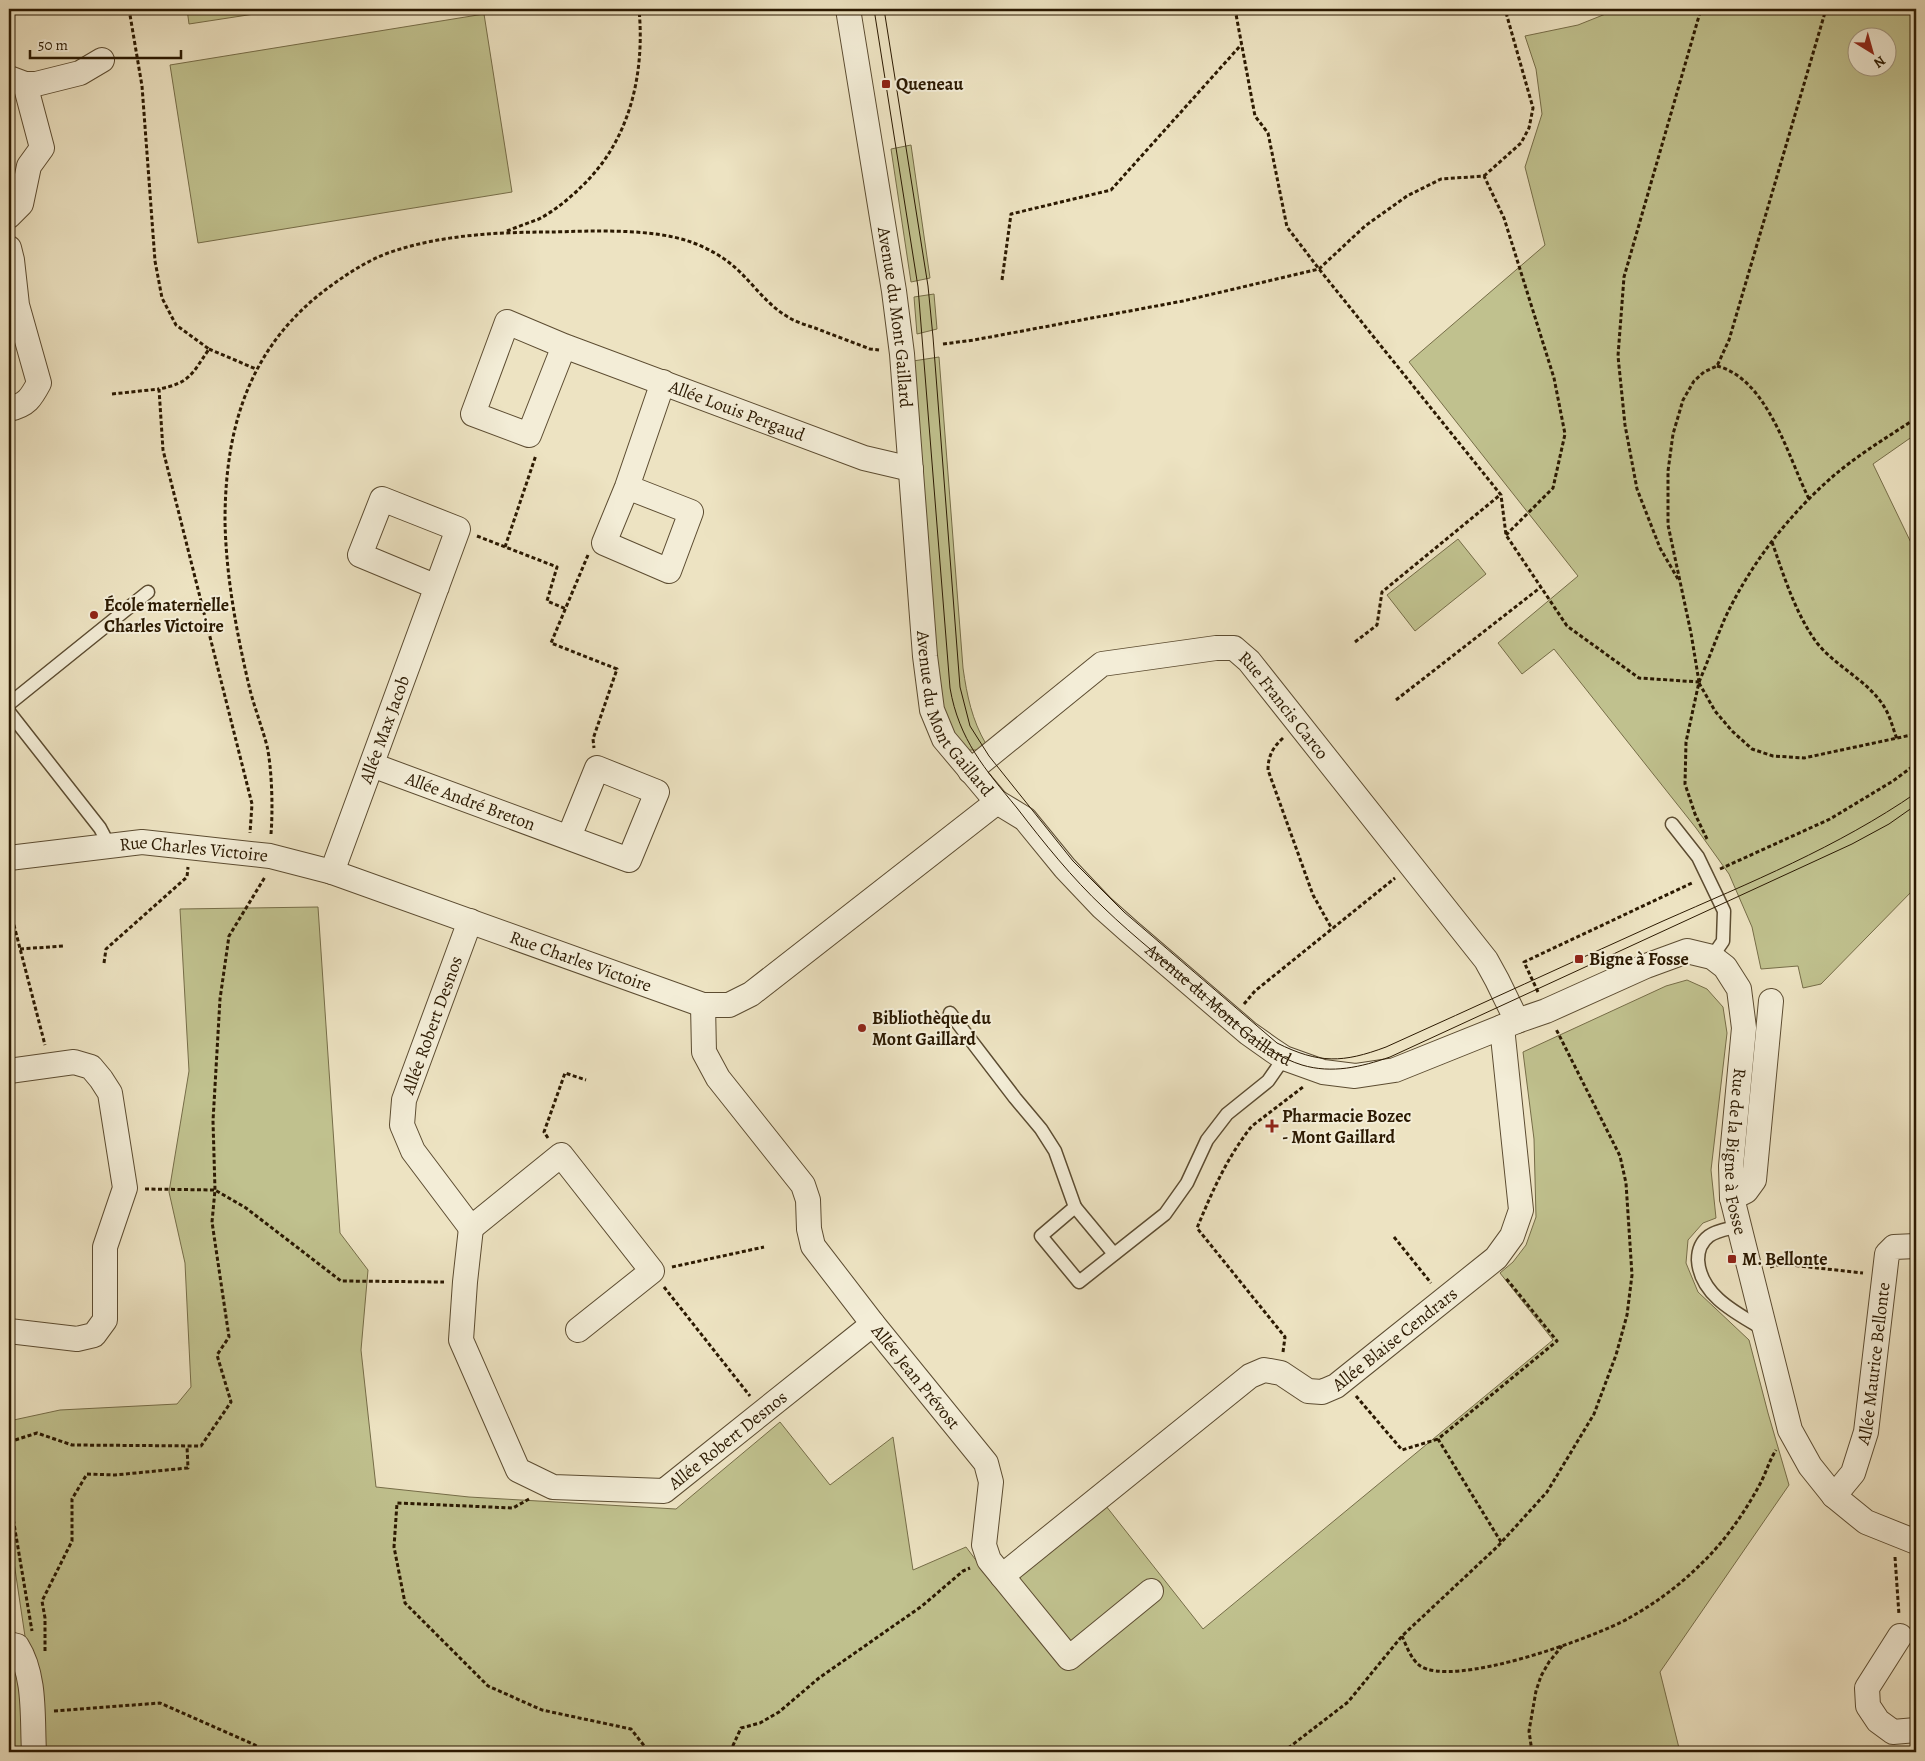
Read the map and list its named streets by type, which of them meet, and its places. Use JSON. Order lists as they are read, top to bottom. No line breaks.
{"streets":{"street":["Avenue du Mont Gaillard","Allée Louis Pergaud","Rue Francis Carco","Allée Max Jacob","Allée André Breton","Rue Charles Victoire","Allée Robert Desnos","Rue de la Bigne à Fosse","Allée Blaise Cendrars","Allée Maurice Bellonte","Allée Jean Prévost"]},"crossings":[["Avenue du Mont Gaillard","Allée Louis Pergaud"],["Avenue du Mont Gaillard","Rue Francis Carco"],["Avenue du Mont Gaillard","Rue Charles Victoire"],["Avenue du Mont Gaillard","Allée Blaise Cendrars"],["Rue Francis Carco","Allée Blaise Cendrars"],["Allée Max Jacob","Allée André Breton"],["Allée Max Jacob","Rue Charles Victoire"],["Rue Charles Victoire","Allée Robert Desnos"],["Rue Charles Victoire","Allée Jean Prévost"],["Allée Robert Desnos","Allée Jean Prévost"],["Rue de la Bigne à Fosse","Allée Maurice Bellonte"]],"places":{"transit":["Queneau","Bigne à Fosse","M. Bellonte"],"other":["École maternelle Charles Victoire","Bibliothèque du Mont Gaillard"],"health":["Pharmacie Bozec - Mont Gaillard"]},"scale_bar":"50 m","north":"bottom right"}
